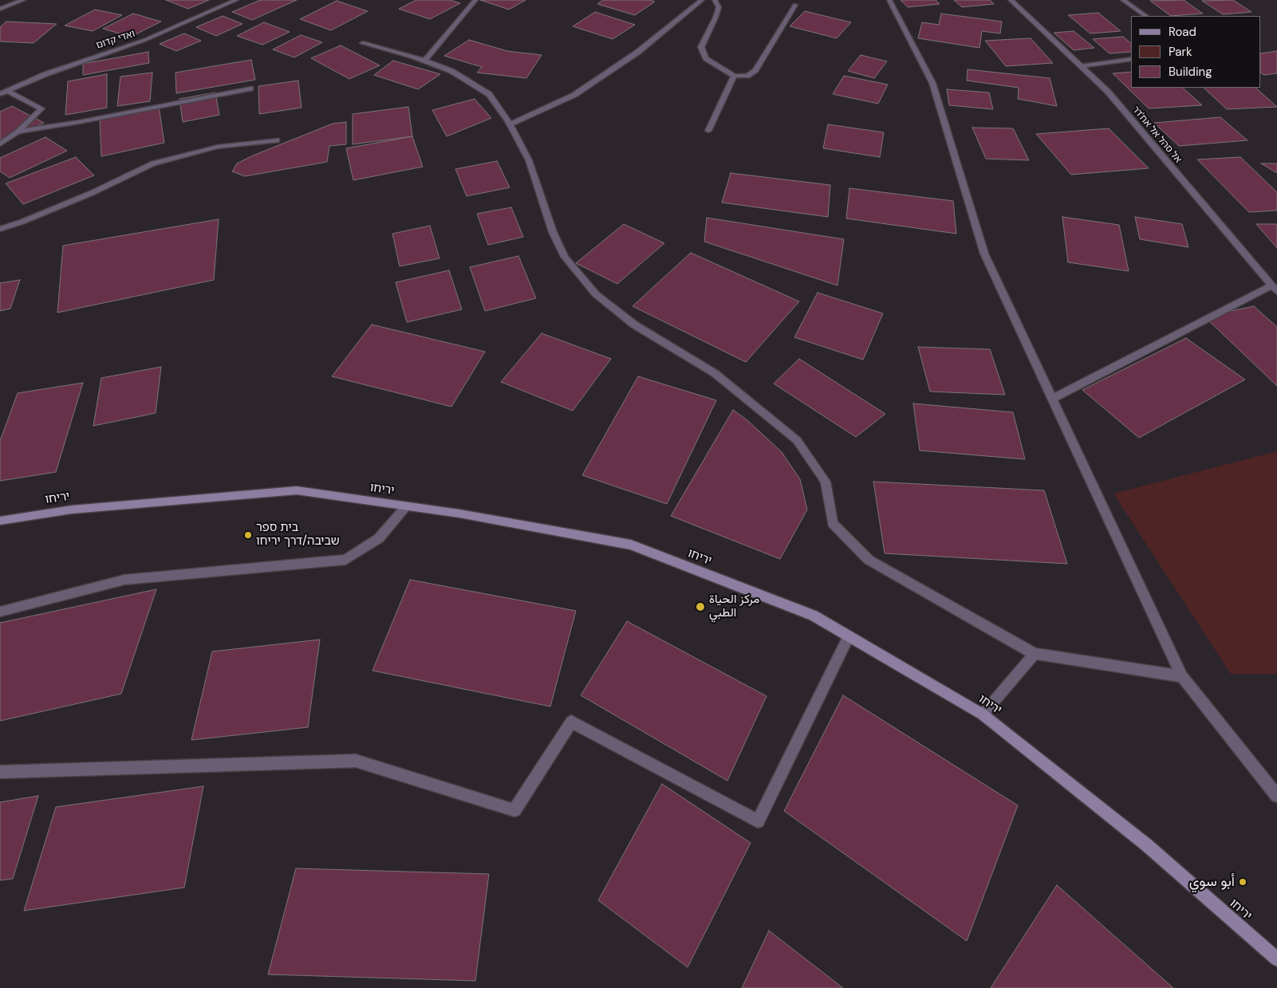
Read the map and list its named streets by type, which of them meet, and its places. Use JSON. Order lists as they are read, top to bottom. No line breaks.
{"streets":{"main road":["יריחו"],"street":["ואדי קדום","אל סהל אל אח'דר"]},"places":["בית ספר שביבה/דרך יריחו","مركز الحياة الطبي","أبو سوي"],"legend":["Road","Park","Building"]}
